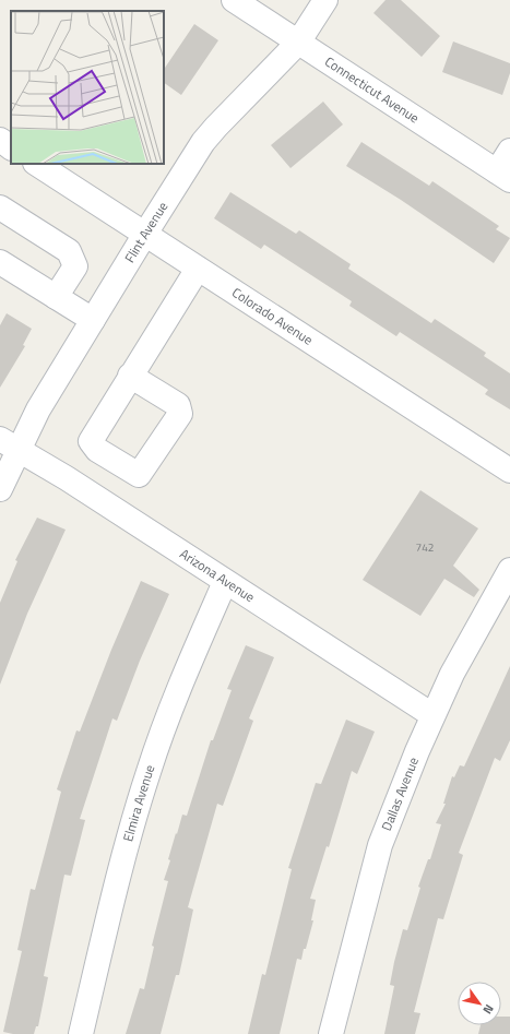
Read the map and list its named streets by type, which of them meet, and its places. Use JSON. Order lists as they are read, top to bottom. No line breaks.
{"streets":{"street":["Connecticut Avenue","Flint Avenue","Colorado Avenue","Arizona Avenue","Dallas Avenue","Elmira Avenue"]},"crossings":[["Connecticut Avenue","Flint Avenue"],["Flint Avenue","Colorado Avenue"],["Flint Avenue","Arizona Avenue"],["Arizona Avenue","Dallas Avenue"],["Arizona Avenue","Elmira Avenue"]],"house_numbers":["742"],"north":"bottom right"}
